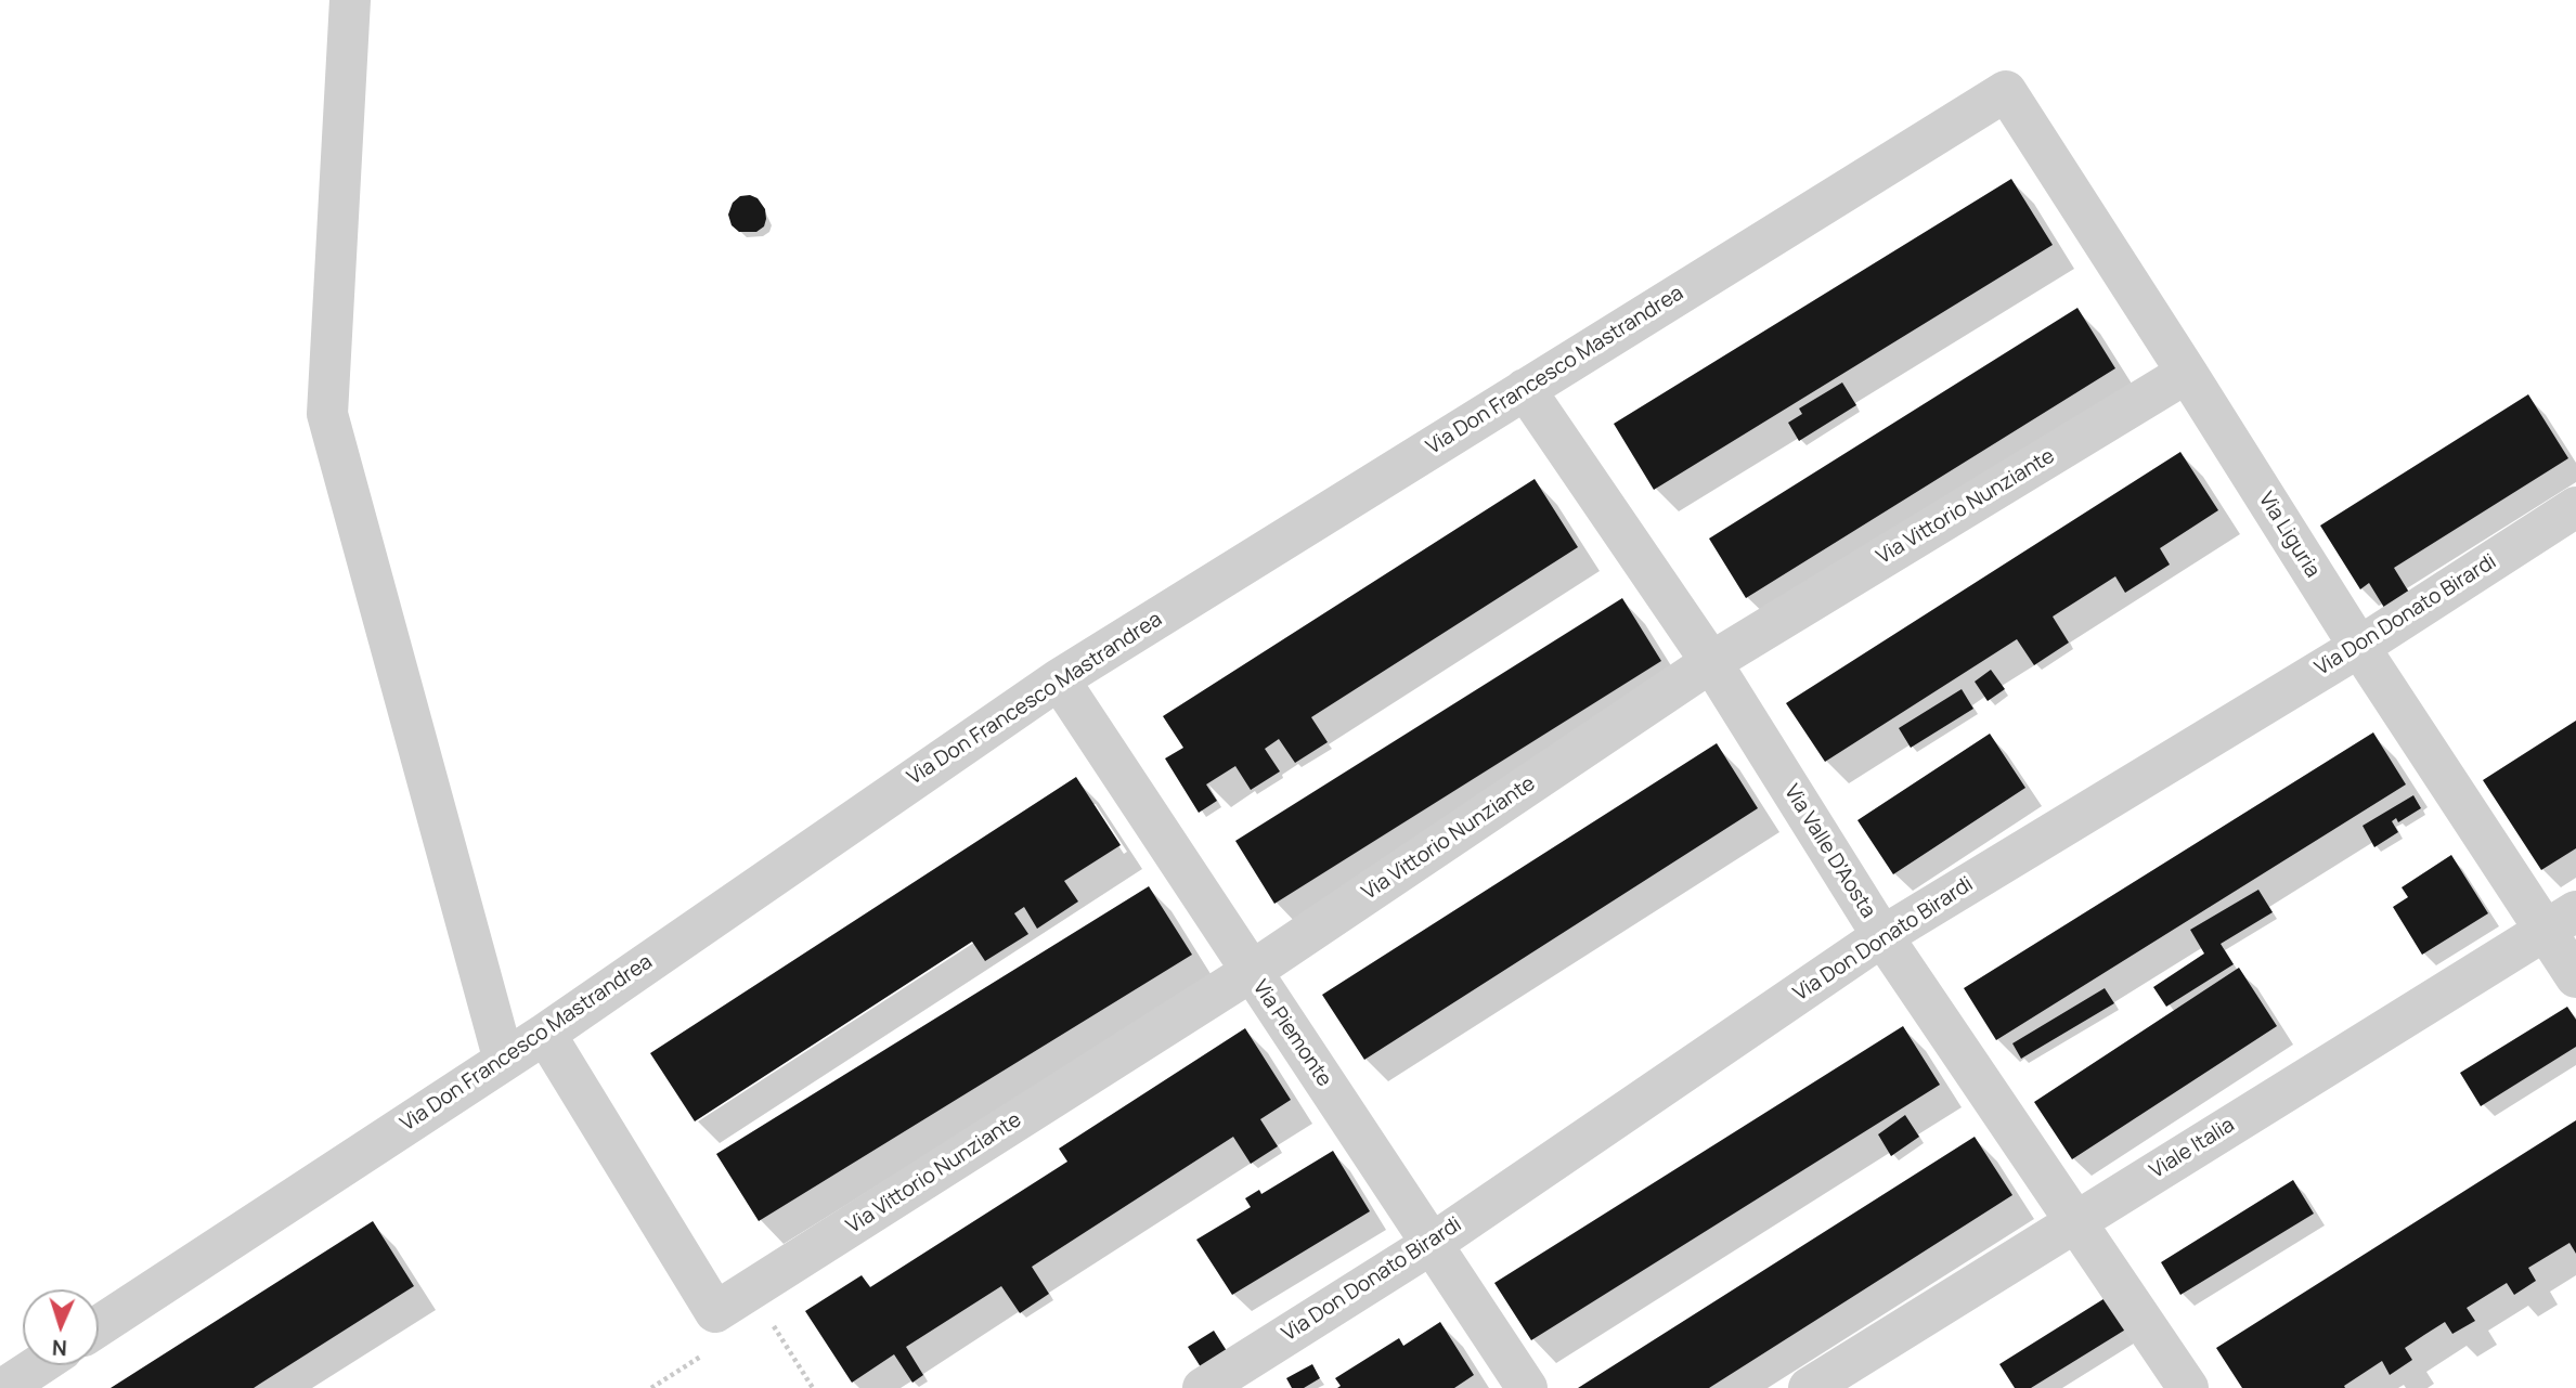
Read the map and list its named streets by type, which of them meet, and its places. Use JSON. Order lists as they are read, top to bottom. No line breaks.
{"streets":{"street":["Via Don Francesco Mastrandrea","Via Vittorio Nunziante","Via Liguria","Via Don Donato Birardi","Via Valle D'Aosta","Via Piemonte","Viale Italia"]},"crossings":[["Via Don Francesco Mastrandrea","Via Vittorio Nunziante"],["Via Don Francesco Mastrandrea","Via Liguria"],["Via Don Francesco Mastrandrea","Via Valle D'Aosta"],["Via Don Francesco Mastrandrea","Via Piemonte"],["Via Vittorio Nunziante","Via Liguria"],["Via Vittorio Nunziante","Via Valle D'Aosta"],["Via Vittorio Nunziante","Via Piemonte"],["Via Liguria","Via Don Donato Birardi"],["Via Liguria","Viale Italia"],["Via Don Donato Birardi","Via Valle D'Aosta"],["Via Don Donato Birardi","Via Piemonte"],["Via Valle D'Aosta","Viale Italia"]],"north":"bottom"}
